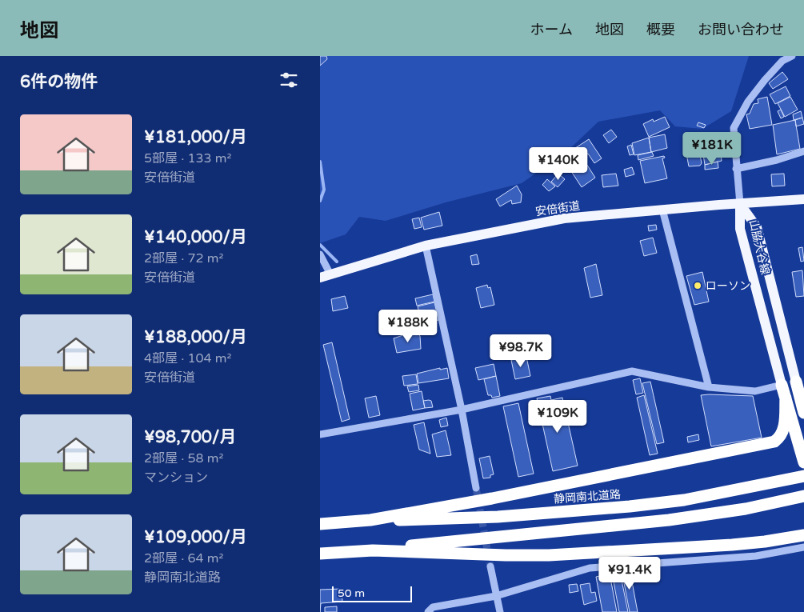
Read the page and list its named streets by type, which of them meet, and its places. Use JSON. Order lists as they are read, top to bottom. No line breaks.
{"streets":{"highway":["静岡南北道路"],"main road":["安倍街道","山脇大谷線"]},"crossings":[["安倍街道","山脇大谷線"]],"places":["ローソン"],"scale_bar":"50 m","page":{"header":"地図","nav":["ホーム","地図","概要","お問い合わせ"],"heading":"6件の物件","list":[{"name":"¥181,000/月","note":"5部屋 · 133 m² · 安倍街道"},{"name":"¥140,000/月","note":"2部屋 · 72 m² · 安倍街道"},{"name":"¥188,000/月","note":"4部屋 · 104 m² · 安倍街道"},{"name":"¥98,700/月","note":"2部屋 · 58 m² · マンション"},{"name":"¥109,000/月","note":"2部屋 · 64 m² · 静岡南北道路"}],"price":["¥181K","¥140K","¥188K","¥98.7K","¥109K","¥91.4K"],"scale":"50 m"}}
